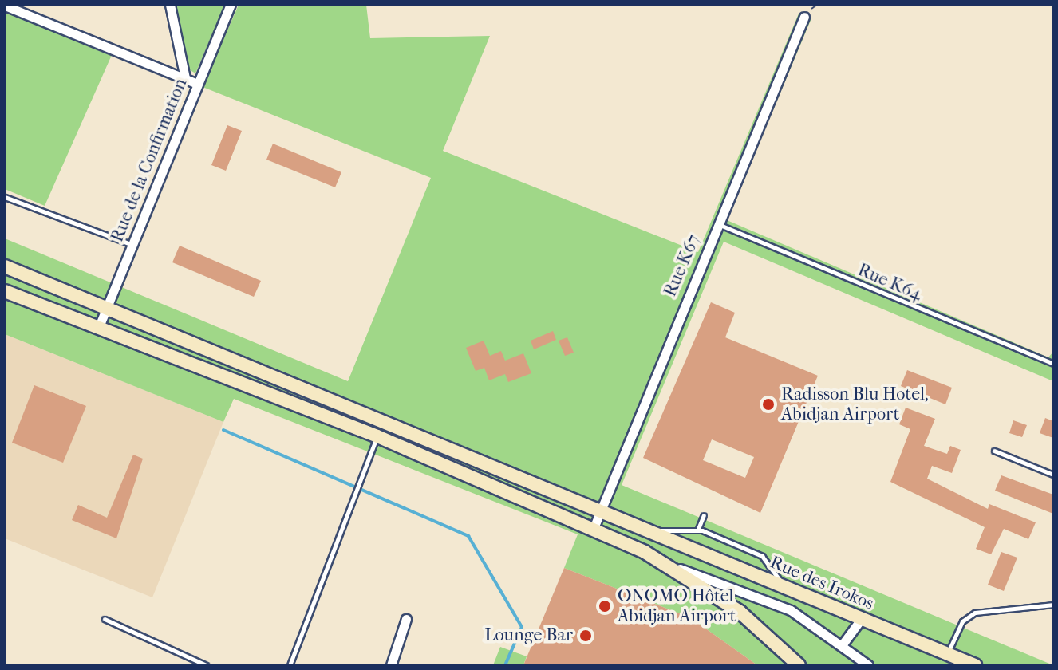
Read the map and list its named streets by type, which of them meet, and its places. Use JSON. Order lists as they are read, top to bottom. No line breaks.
{"streets":{"main road":["Rue des Irokos"],"street":["Rue de la Confirmation","Rue K67"],"lane":["Rue K64"]},"crossings":[["Rue de la Confirmation","Rue des Irokos"],["Rue K67","Rue K64"],["Rue K67","Rue des Irokos"]],"places":["Radisson Blu Hotel, Abidjan Airport","ONOMO Hôtel Abidjan Airport","Lounge Bar"]}
